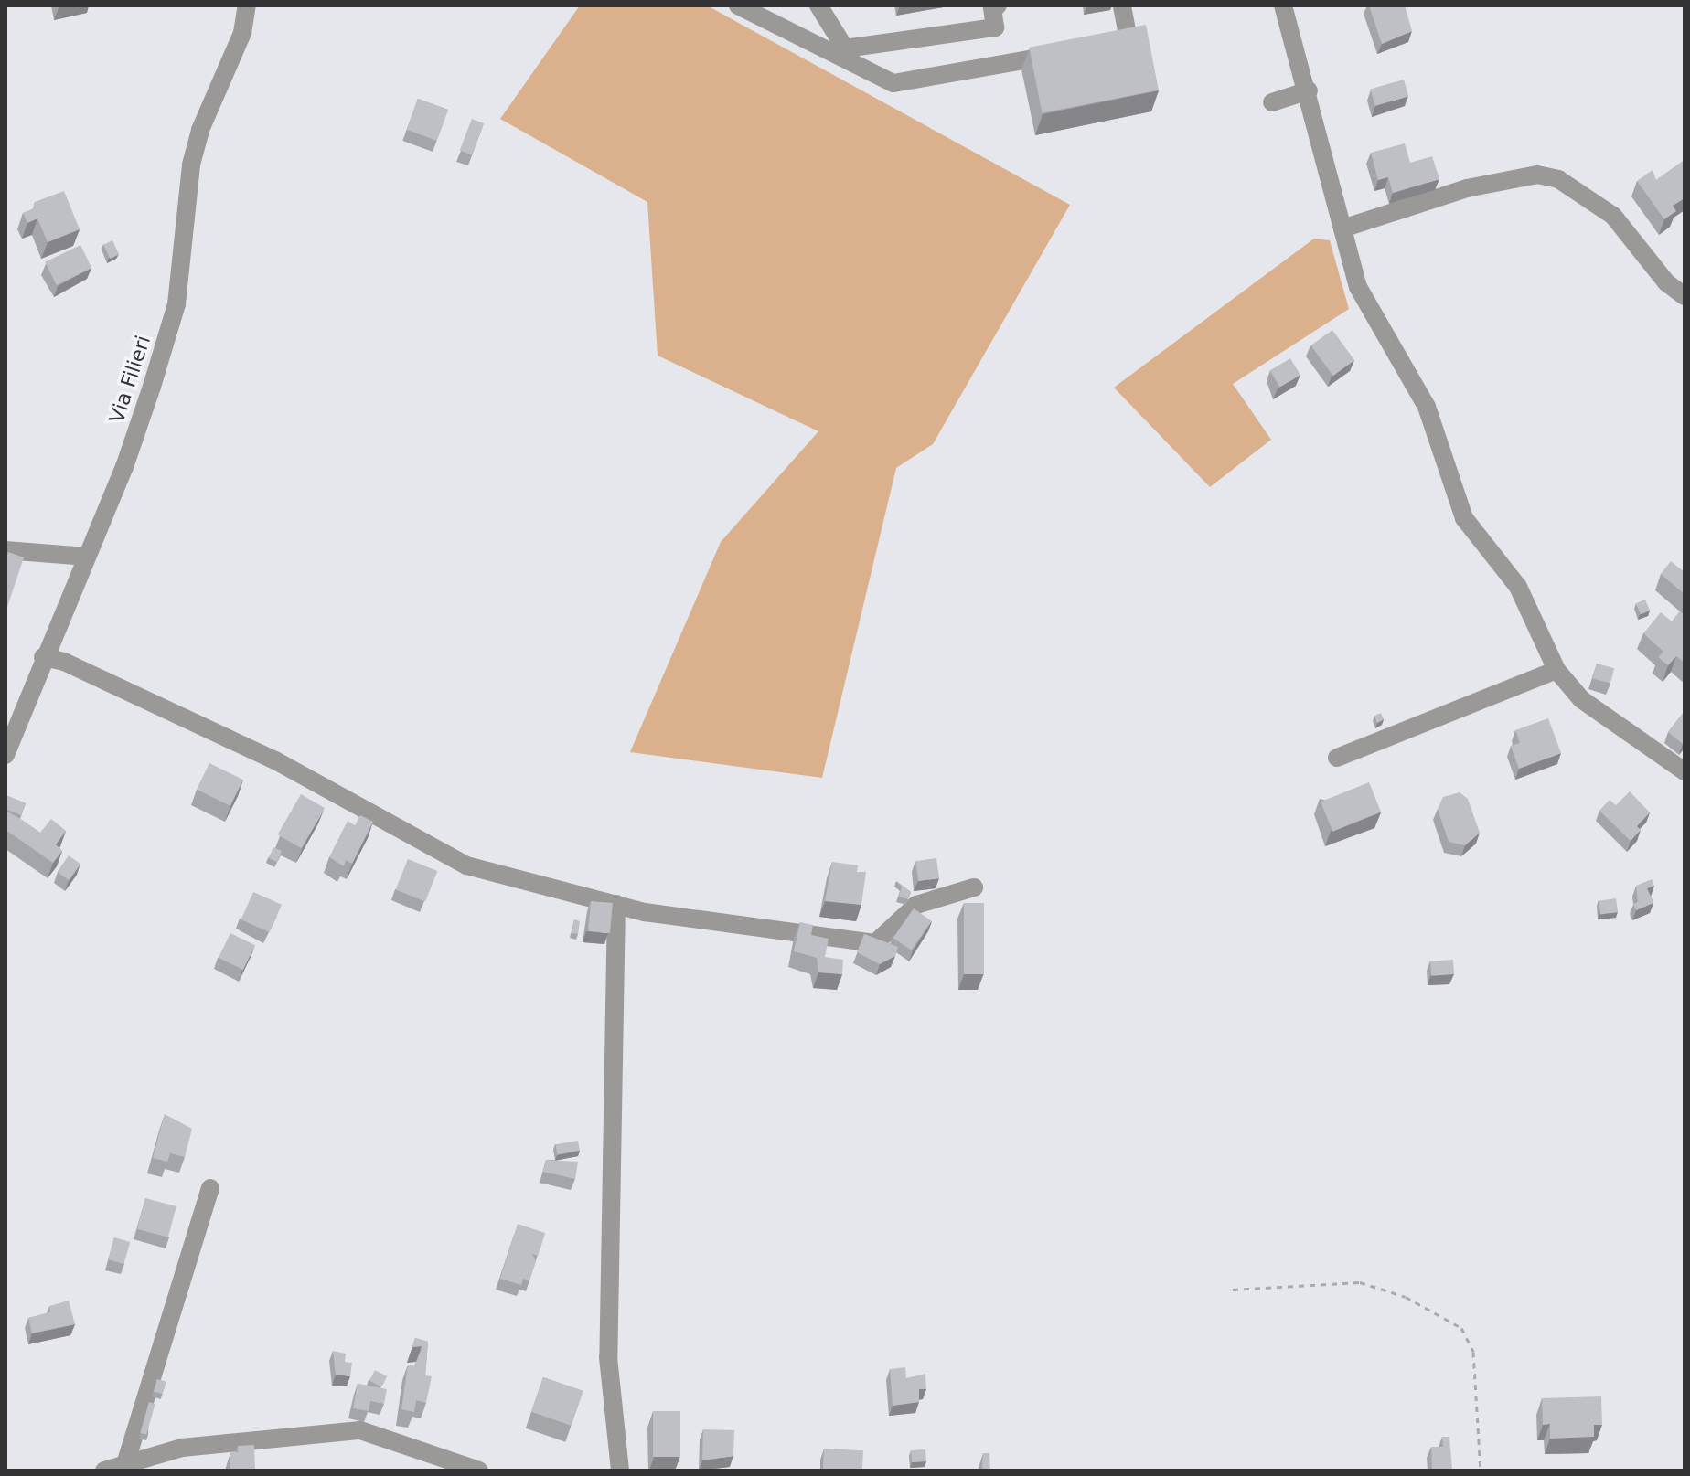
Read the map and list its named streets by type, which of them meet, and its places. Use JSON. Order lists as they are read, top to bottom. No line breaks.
{"streets":{"street":["Via Filieri"]}}
